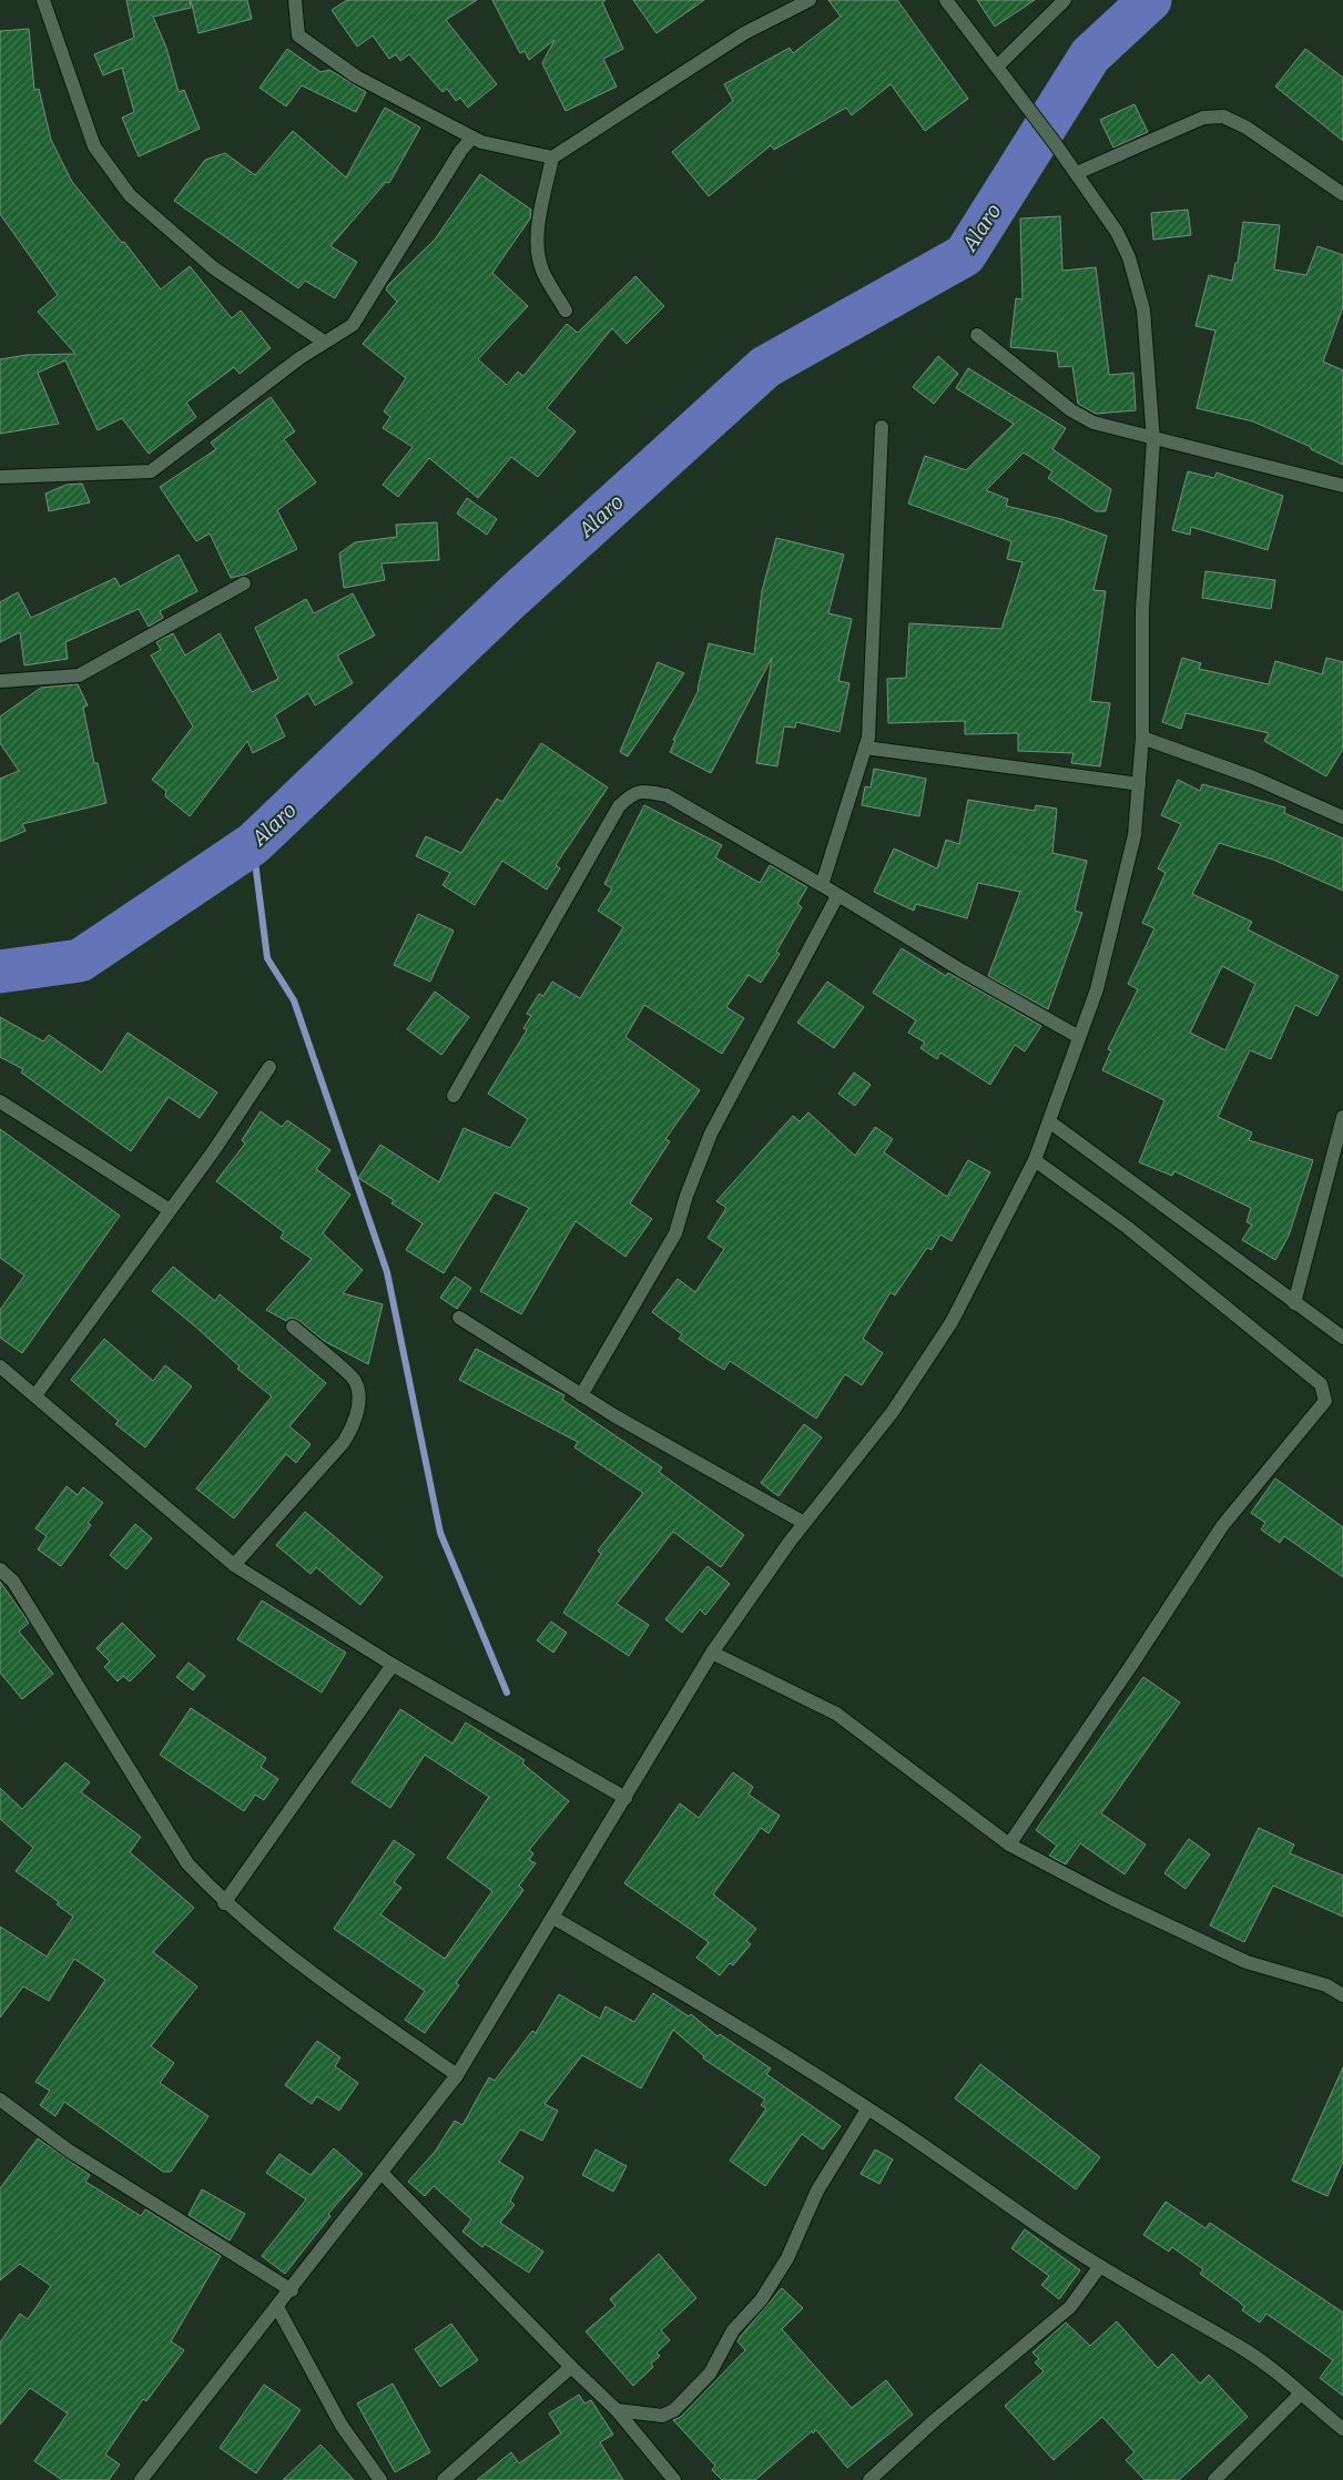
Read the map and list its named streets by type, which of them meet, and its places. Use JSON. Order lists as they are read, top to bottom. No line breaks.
{"water":["Alaro"]}
